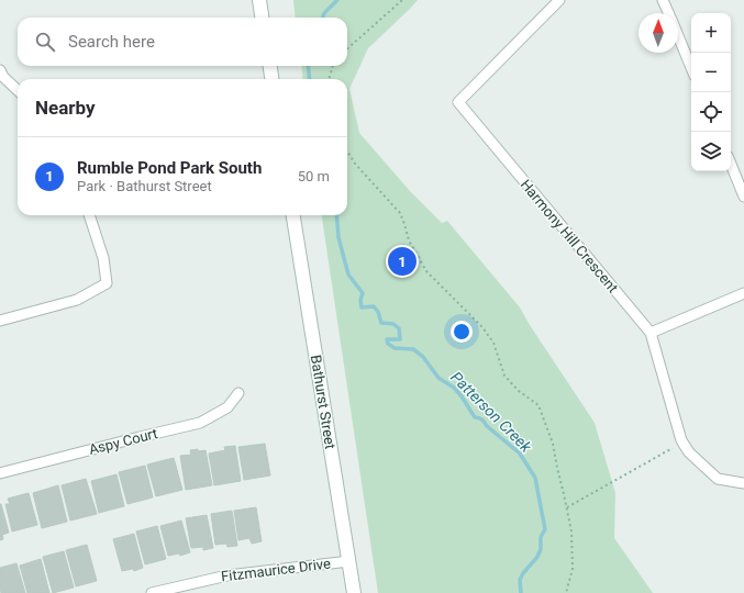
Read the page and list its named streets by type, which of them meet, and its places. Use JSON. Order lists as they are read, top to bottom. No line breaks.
{"streets":{"main road":["Bathurst Street"],"street":["Harmony Hill Crescent","Aspy Court","Fitzmaurice Drive"]},"crossings":[["Bathurst Street","Fitzmaurice Drive"]],"water":["Patterson Creek"],"north":"top","page":{"map_buttons":["+","−"],"search":"Search here","heading":"Nearby","list":[{"mark":"1","name":"Rumble Pond Park South","note":"Park · Bathurst Street","value":"50 m"}],"pins":"1"}}
